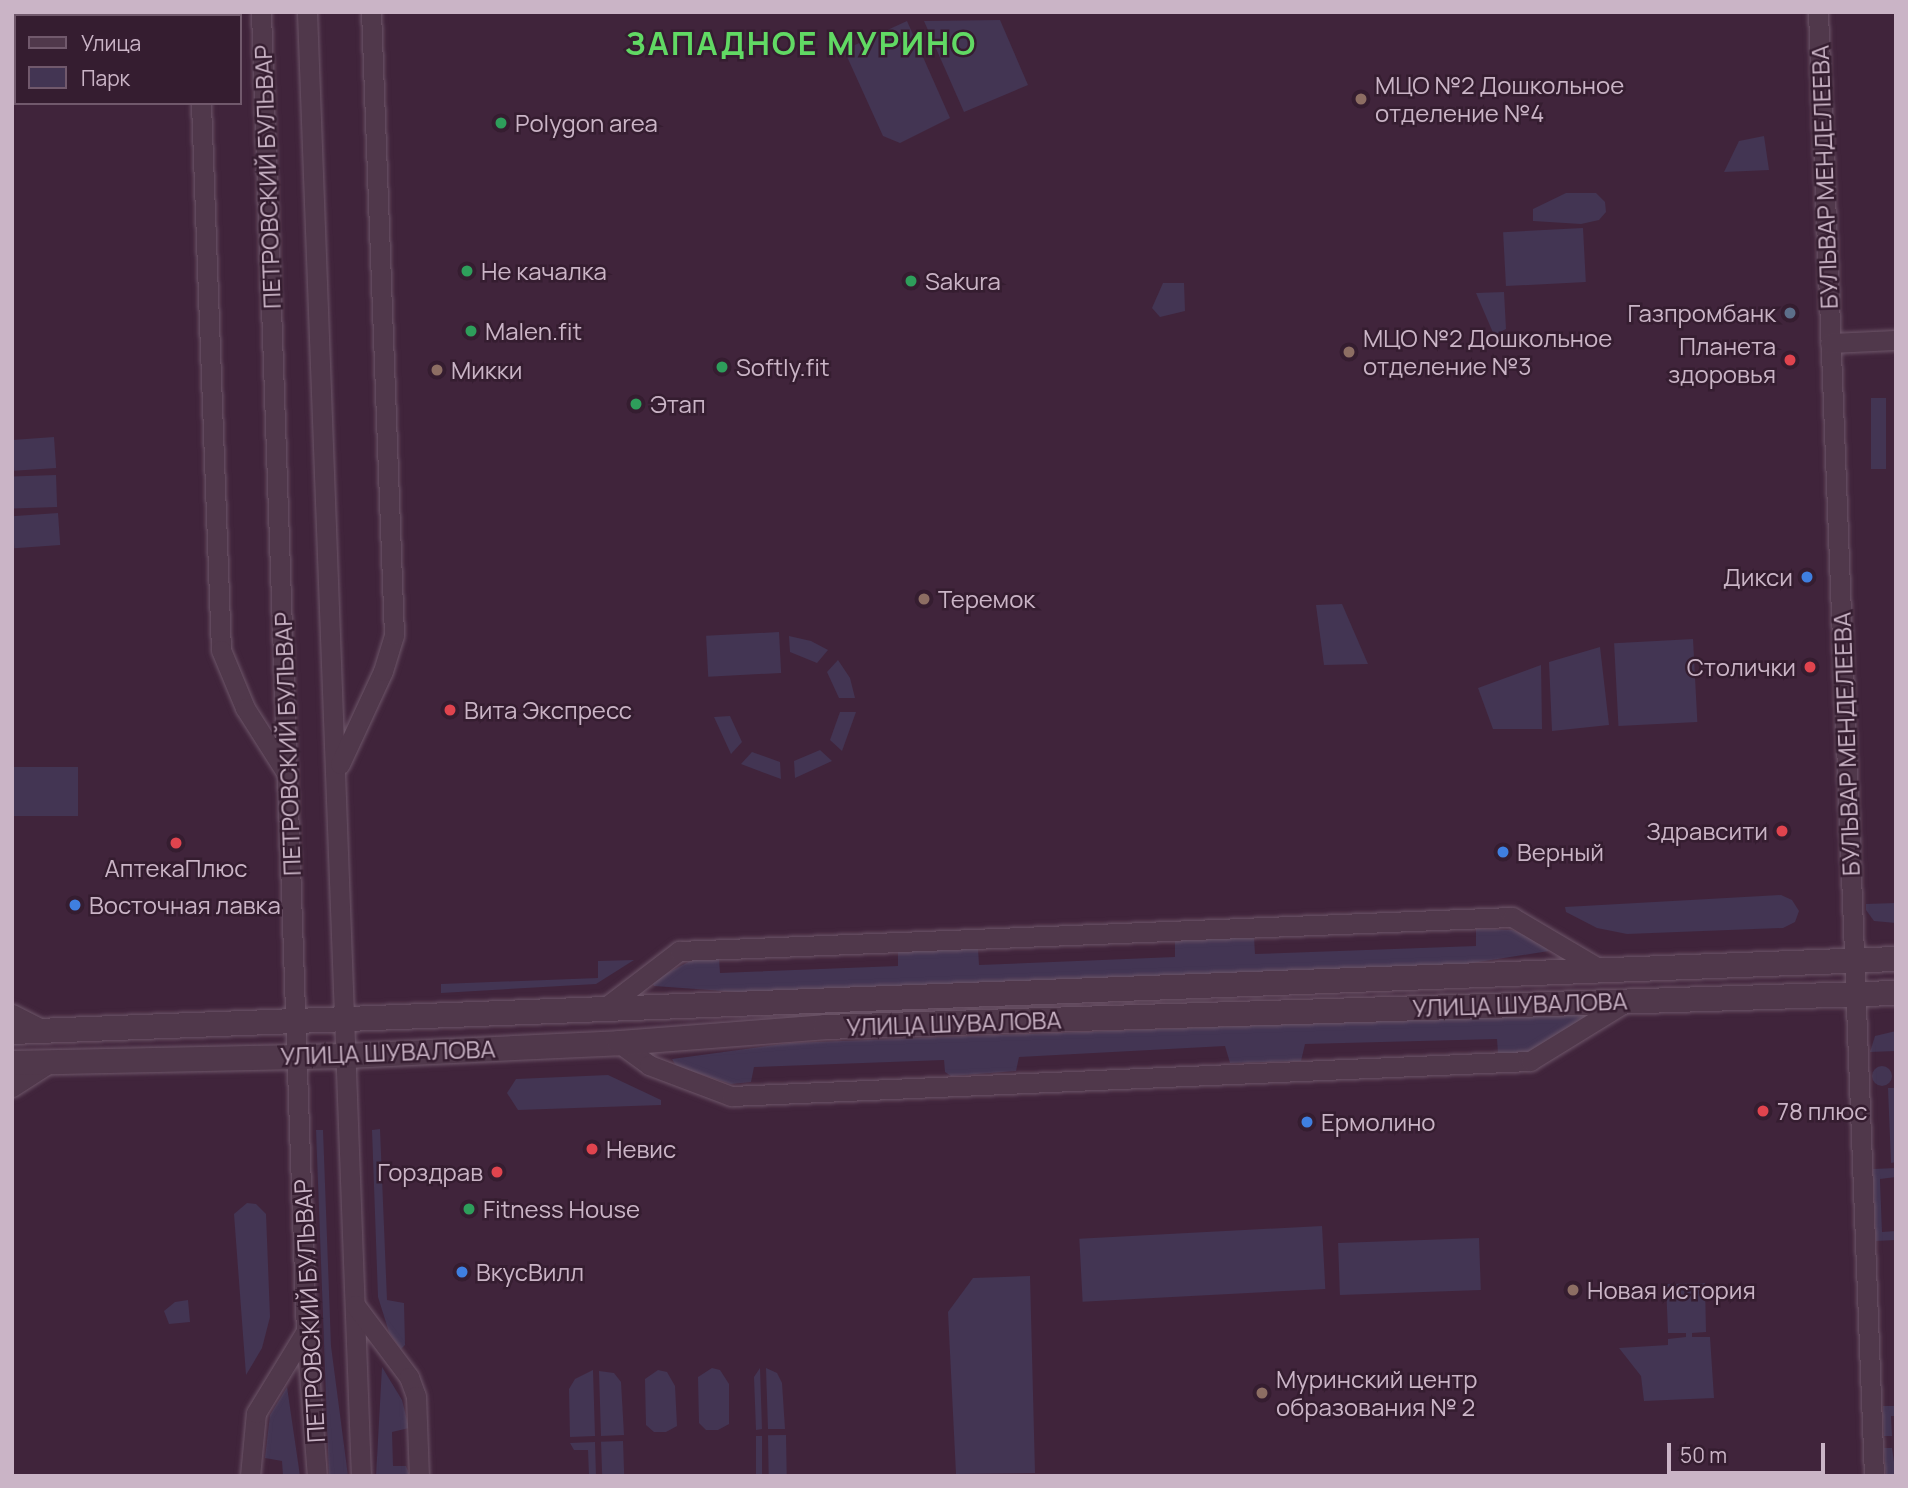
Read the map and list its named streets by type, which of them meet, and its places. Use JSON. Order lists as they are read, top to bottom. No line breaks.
{"streets":{"street":["ПЕТРОВСКИЙ БУЛЬВАР","БУЛЬВАР МЕНДЕЛЕЕВА","УЛИЦА ШУВАЛОВА"]},"crossings":[["ПЕТРОВСКИЙ БУЛЬВАР","УЛИЦА ШУВАЛОВА"],["БУЛЬВАР МЕНДЕЛЕЕВА","УЛИЦА ШУВАЛОВА"]],"districts":["ЗАПАДНОЕ МУРИНО"],"places":["МЦО №2 Дошкольное отделение №4","Polygon area","Не качалка","Sakura","Газпромбанк","Malen.fit","МЦО №2 Дошкольное отделение №3","Планета здоровья","Softly.fit","Микки","Этап","Дикси","Теремок","Столички","Вита Экспресс","Здравсити","АптекаПлюс","Верный","Восточная лавка","78 плюс","Ермолино","Невис","Горздрав","Fitness House","ВкусВилл","Новая история","Муринский центр образования № 2"],"legend":["Улица","Парк"],"scale_bar":"50 m"}
